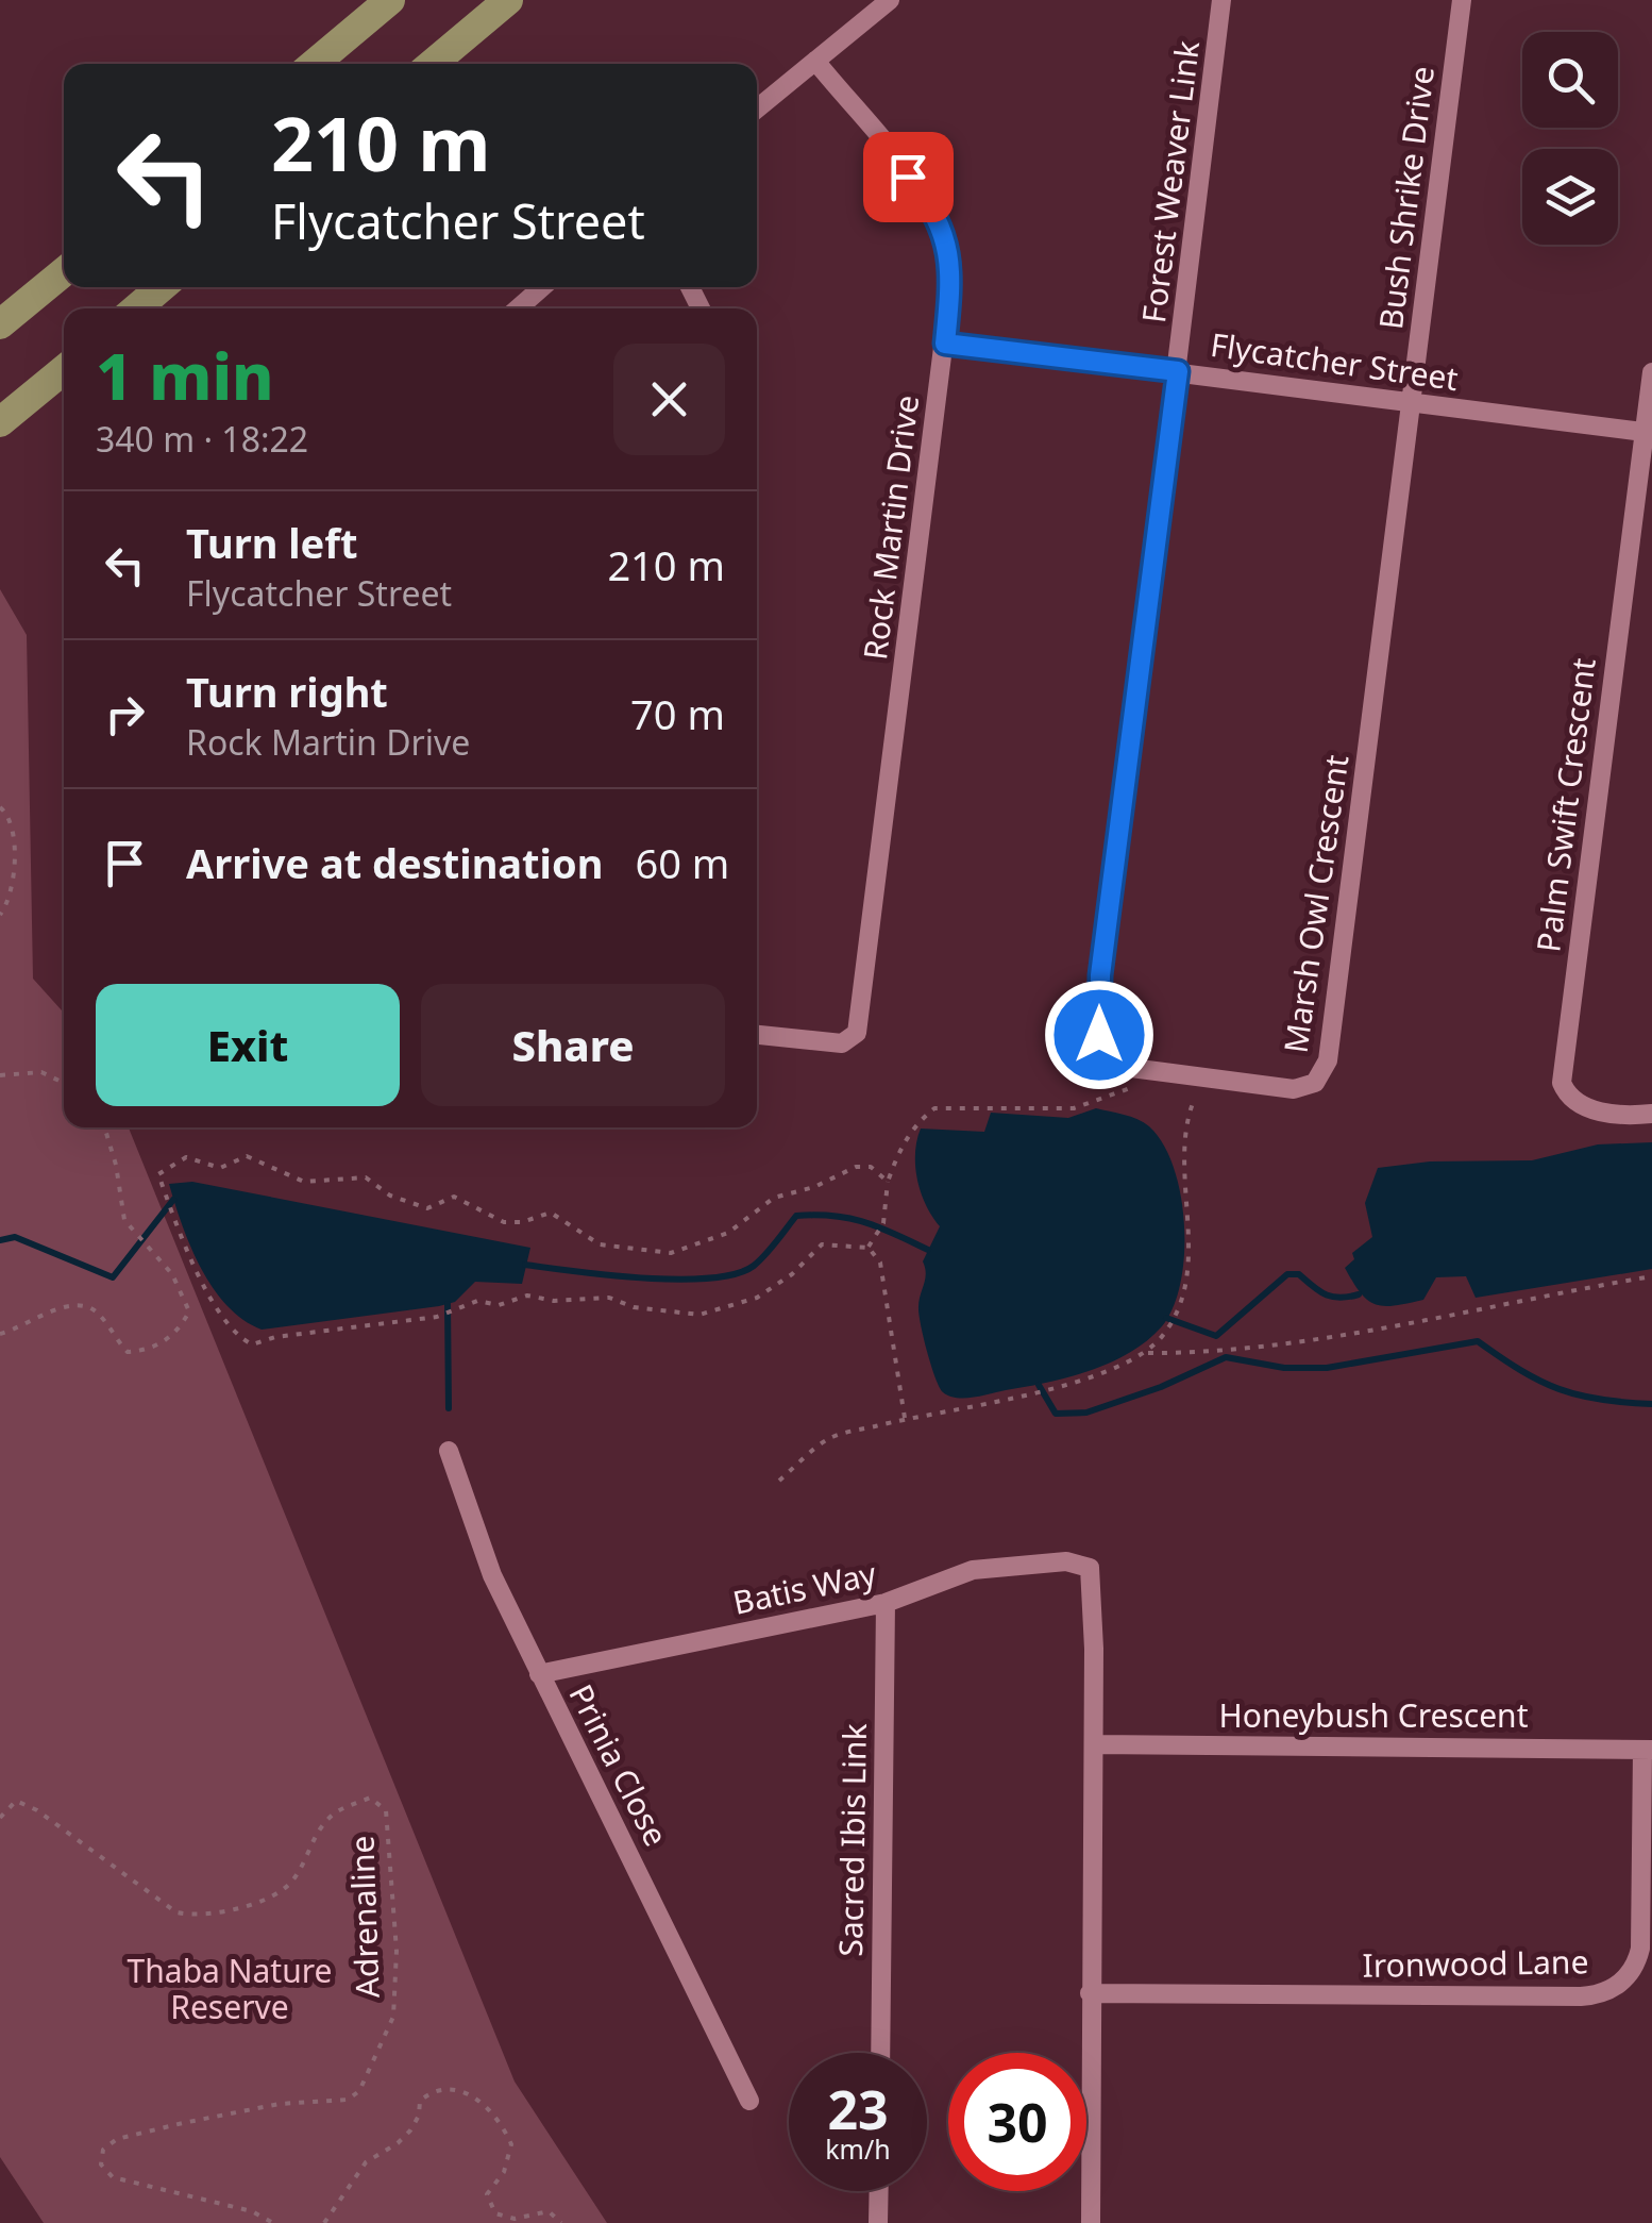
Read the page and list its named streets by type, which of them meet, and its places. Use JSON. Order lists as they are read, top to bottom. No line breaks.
{"streets":{"street":["Forest Weaver Link","Bush Shrike Drive","Flycatcher Street","Rock Martin Drive","Palm Swift Crescent","Marsh Owl Crescent","Batis Way","Honeybush Crescent","Prinia Close","Sacred Ibis Link","Ironwood Lane"],"path":["Adrenaline"]},"crossings":[["Forest Weaver Link","Flycatcher Street"],["Forest Weaver Link","Marsh Owl Crescent"],["Bush Shrike Drive","Flycatcher Street"],["Bush Shrike Drive","Marsh Owl Crescent"],["Flycatcher Street","Rock Martin Drive"],["Flycatcher Street","Palm Swift Crescent"],["Flycatcher Street","Marsh Owl Crescent"],["Batis Way","Honeybush Crescent"],["Batis Way","Prinia Close"],["Batis Way","Sacred Ibis Link"],["Honeybush Crescent","Ironwood Lane"]],"parks":["Thaba Nature Reserve"],"page":{"turn":["210 m","Flycatcher Street"],"heading":["1 min","340 m · 18:22"],"list":[{"name":"Turn left","note":"Flycatcher Street","value":"210 m"},{"name":"Turn right","note":"Rock Martin Drive","value":"70 m"},{"name":"Arrive at destination","value":"60 m"}],"buttons":["Exit","Share"],"speed":"23 km/h","limit":"30"}}
